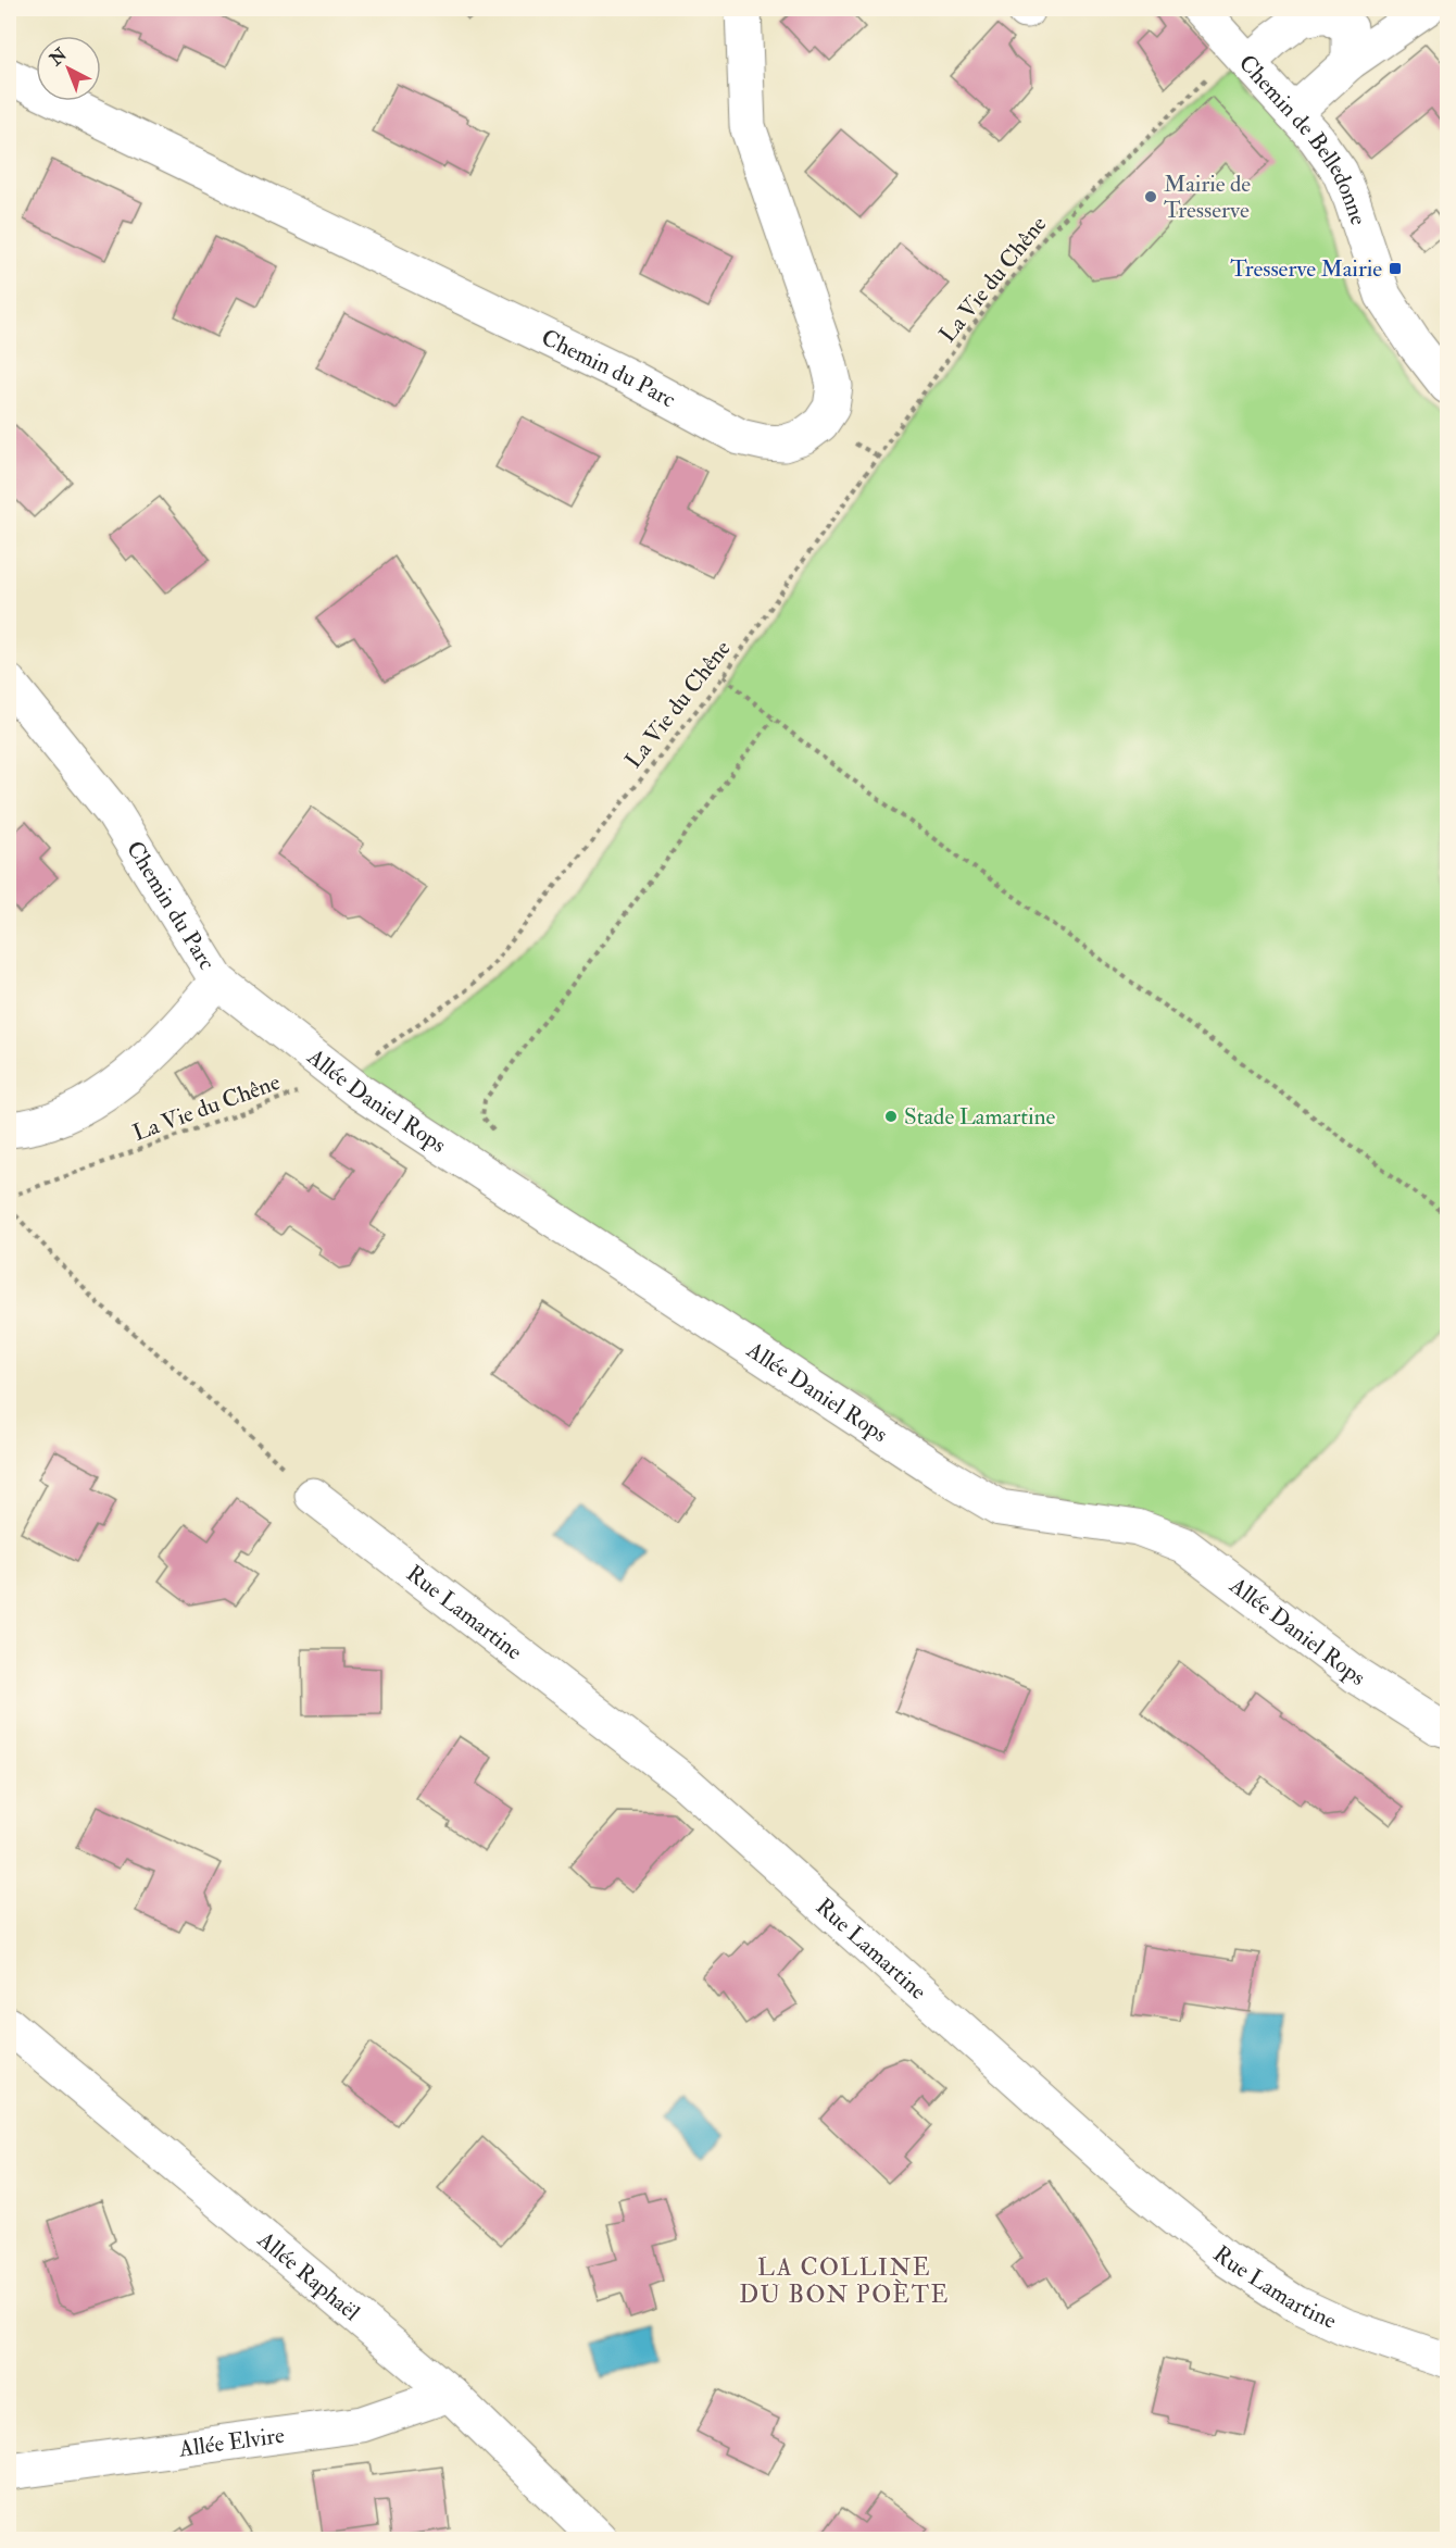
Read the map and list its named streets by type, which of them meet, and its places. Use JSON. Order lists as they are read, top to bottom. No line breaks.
{"streets":{"street":["Chemin de Belledonne","Chemin du Parc","Allée Daniel Rops","Rue Lamartine","Allée Raphaël","Allée Elvire"],"path":["La Vie du Chêne"]},"crossings":[["Chemin de Belledonne","La Vie du Chêne"],["La Vie du Chêne","Allée Daniel Rops"],["Chemin du Parc","Allée Daniel Rops"],["Allée Raphaël","Allée Elvire"]],"districts":["LA COLLINE DU BON POÈTE"],"places":{"other":["Mairie de Tresserve","Stade Lamartine"],"transit":["Tresserve Mairie"]},"north":"top left"}
